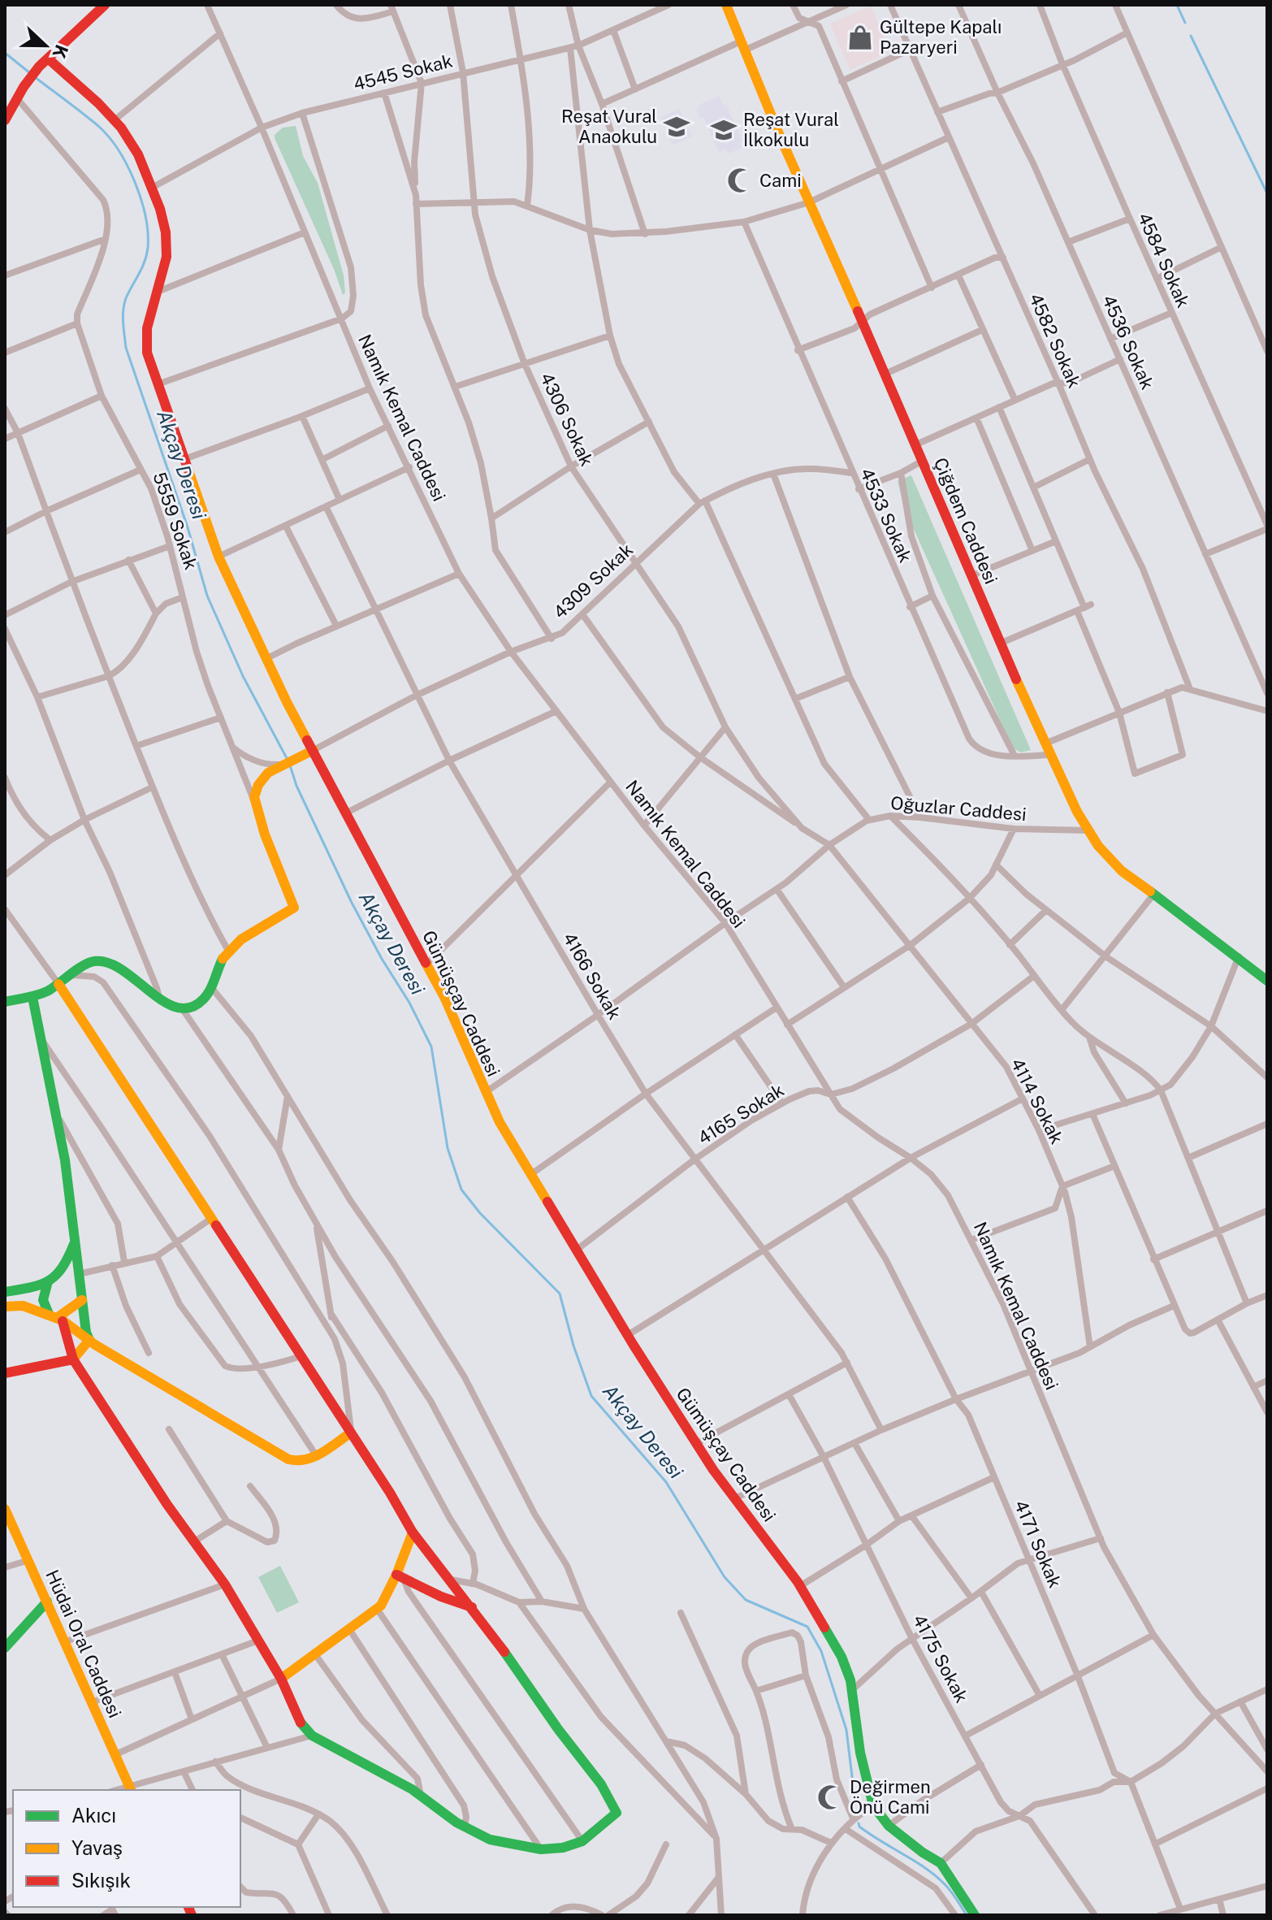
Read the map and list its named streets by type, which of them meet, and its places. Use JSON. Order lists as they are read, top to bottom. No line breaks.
{"streets":{"street":["4545 Sokak","4584 Sokak","4582 Sokak","4536 Sokak","Namık Kemal Caddesi","4306 Sokak","4533 Sokak","5559 Sokak","Çiğdem Caddesi","4309 Sokak","Oğuzlar Caddesi","4166 Sokak","Gümüşçay Caddesi","4114 Sokak","4165 Sokak","4171 Sokak","Hüdai Oral Caddesi","4175 Sokak"]},"crossings":[["4545 Sokak","Namık Kemal Caddesi"],["4545 Sokak","4306 Sokak"],["4545 Sokak","Gümüşçay Caddesi"],["Namık Kemal Caddesi","4309 Sokak"],["Namık Kemal Caddesi","Oğuzlar Caddesi"],["Namık Kemal Caddesi","4165 Sokak"],["4306 Sokak","4309 Sokak"],["4306 Sokak","4114 Sokak"],["4533 Sokak","Çiğdem Caddesi"],["4533 Sokak","4309 Sokak"],["5559 Sokak","4309 Sokak"],["Çiğdem Caddesi","Oğuzlar Caddesi"],["4309 Sokak","4166 Sokak"],["4309 Sokak","Gümüşçay Caddesi"],["Oğuzlar Caddesi","4166 Sokak"],["Oğuzlar Caddesi","Gümüşçay Caddesi"],["Oğuzlar Caddesi","4114 Sokak"],["4166 Sokak","4165 Sokak"],["Gümüşçay Caddesi","4165 Sokak"],["4114 Sokak","4165 Sokak"]],"water":["Akçay Deresi"],"places":{"shop":["Gültepe Kapalı Pazaryeri"],"school or university":["Reşat Vural Anaokulu","Reşat Vural İlkokulu"],"mosque":["Cami","Değirmen Önü Cami"]},"legend":["Akıcı","Yavaş","Sıkışık"],"north":"right"}
